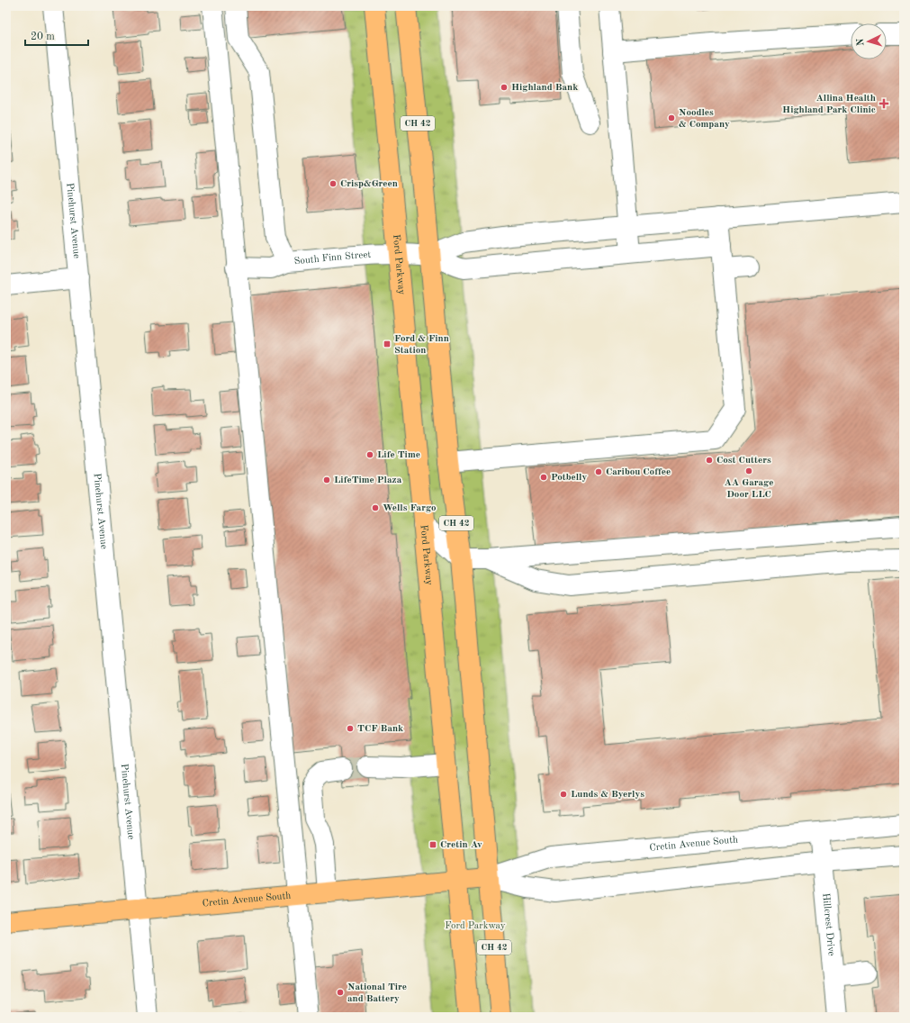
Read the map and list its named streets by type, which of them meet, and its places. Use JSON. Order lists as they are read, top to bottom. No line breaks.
{"streets":{"main road":["CH 42","Ford Parkway","Cretin Avenue South"],"street":["Pinehurst Avenue","South Finn Street","Hillcrest Drive"]},"crossings":[["CH 42","South Finn Street"],["CH 42","Cretin Avenue South"],["Pinehurst Avenue","Cretin Avenue South"],["South Finn Street","Ford Parkway"],["Ford Parkway","Cretin Avenue South"],["Cretin Avenue South","Hillcrest Drive"]],"parks":["Ford Parkway"],"places":{"other":["Highland Bank","Noodles & Company","Crisp&Green","Life Time","Cost Cutters","AA Garage Door LLC","Caribou Coffee","Potbelly","LifeTime Plaza","Wells Fargo","TCF Bank","Lunds & Byerlys","National Tire and Battery"],"health":["Allina Health Highland Park Clinic"],"transit":["Ford & Finn Station","Cretin Av"]},"scale_bar":"20 m","north":"left"}
